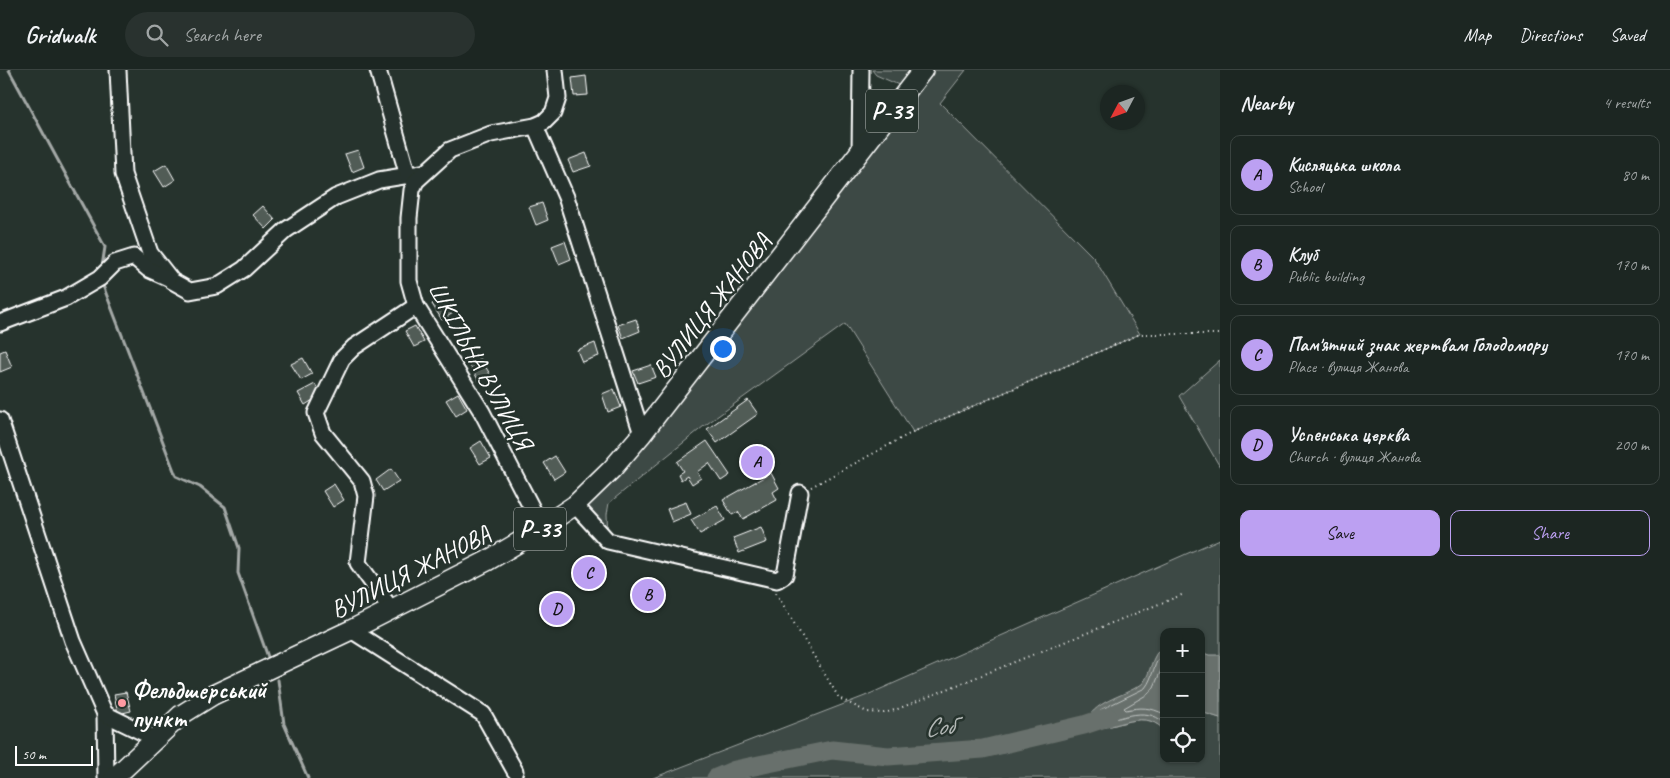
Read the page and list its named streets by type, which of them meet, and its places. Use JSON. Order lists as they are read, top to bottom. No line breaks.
{"streets":{"main road":["Р-33","ВУЛИЦЯ ЖАНОВА"],"street":["ШКІЛЬНА ВУЛИЦЯ"]},"crossings":[["Р-33","ВУЛИЦЯ ЖАНОВА"],["ВУЛИЦЯ ЖАНОВА","ШКІЛЬНА ВУЛИЦЯ"]],"water":["Соб"],"places":["Фельдшерський пункт"],"scale_bar":"50 m","north":"bottom left","page":{"header":"Gridwalk","search":"Search here","nav":["Map","Directions","Saved"],"heading":["Nearby","4 results"],"list":[{"mark":"A","name":"Кисляцька школа","note":"School","value":"80 m"},{"mark":"B","name":"Клуб","note":"Public building","value":"170 m"},{"mark":"C","name":"Пам'ятний знак жертвам Голодомору","note":"Place · вулиця Жанова","value":"170 m"},{"mark":"D","name":"Успенська церква","note":"Church · вулиця Жанова","value":"200 m"}],"pins":["A","C","B","D"],"buttons":["Save","Share"],"map_buttons":["+","−"],"scale":"50 m"}}
